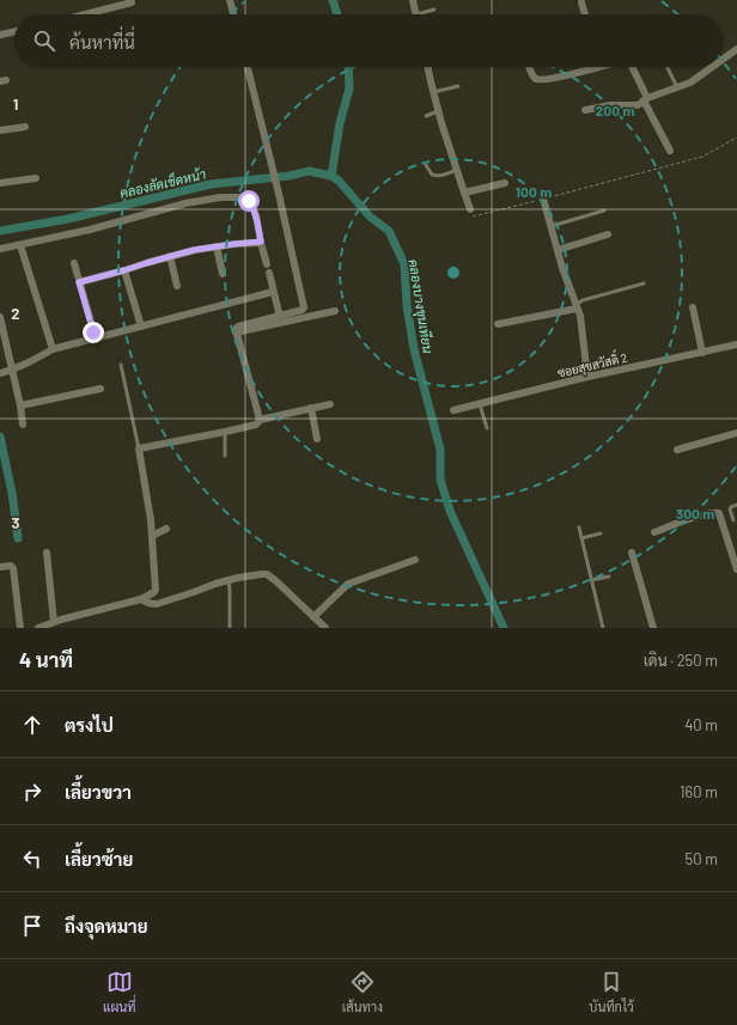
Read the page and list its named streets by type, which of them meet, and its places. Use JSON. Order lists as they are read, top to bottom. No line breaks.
{"streets":{"street":["ซอยสุขสวัสดิ์ 2"]},"water":["คลองลัดเช็ดหน้า","คลองบางขุนเทียน"],"page":{"search":"ค้นหาที่นี่","heading":["4 นาที","เดิน · 250 m"],"list":[["ตรงไป","40 m"],["เลี้ยวขวา","160 m"],["เลี้ยวซ้าย","50 m"],"ถึงจุดหมาย"],"nav":["แผนที่","เส้นทาง","บันทึกไว้"]},"grid":{"rows":["1","2","3"]},"rings":["200 m","100 m","300 m"]}
